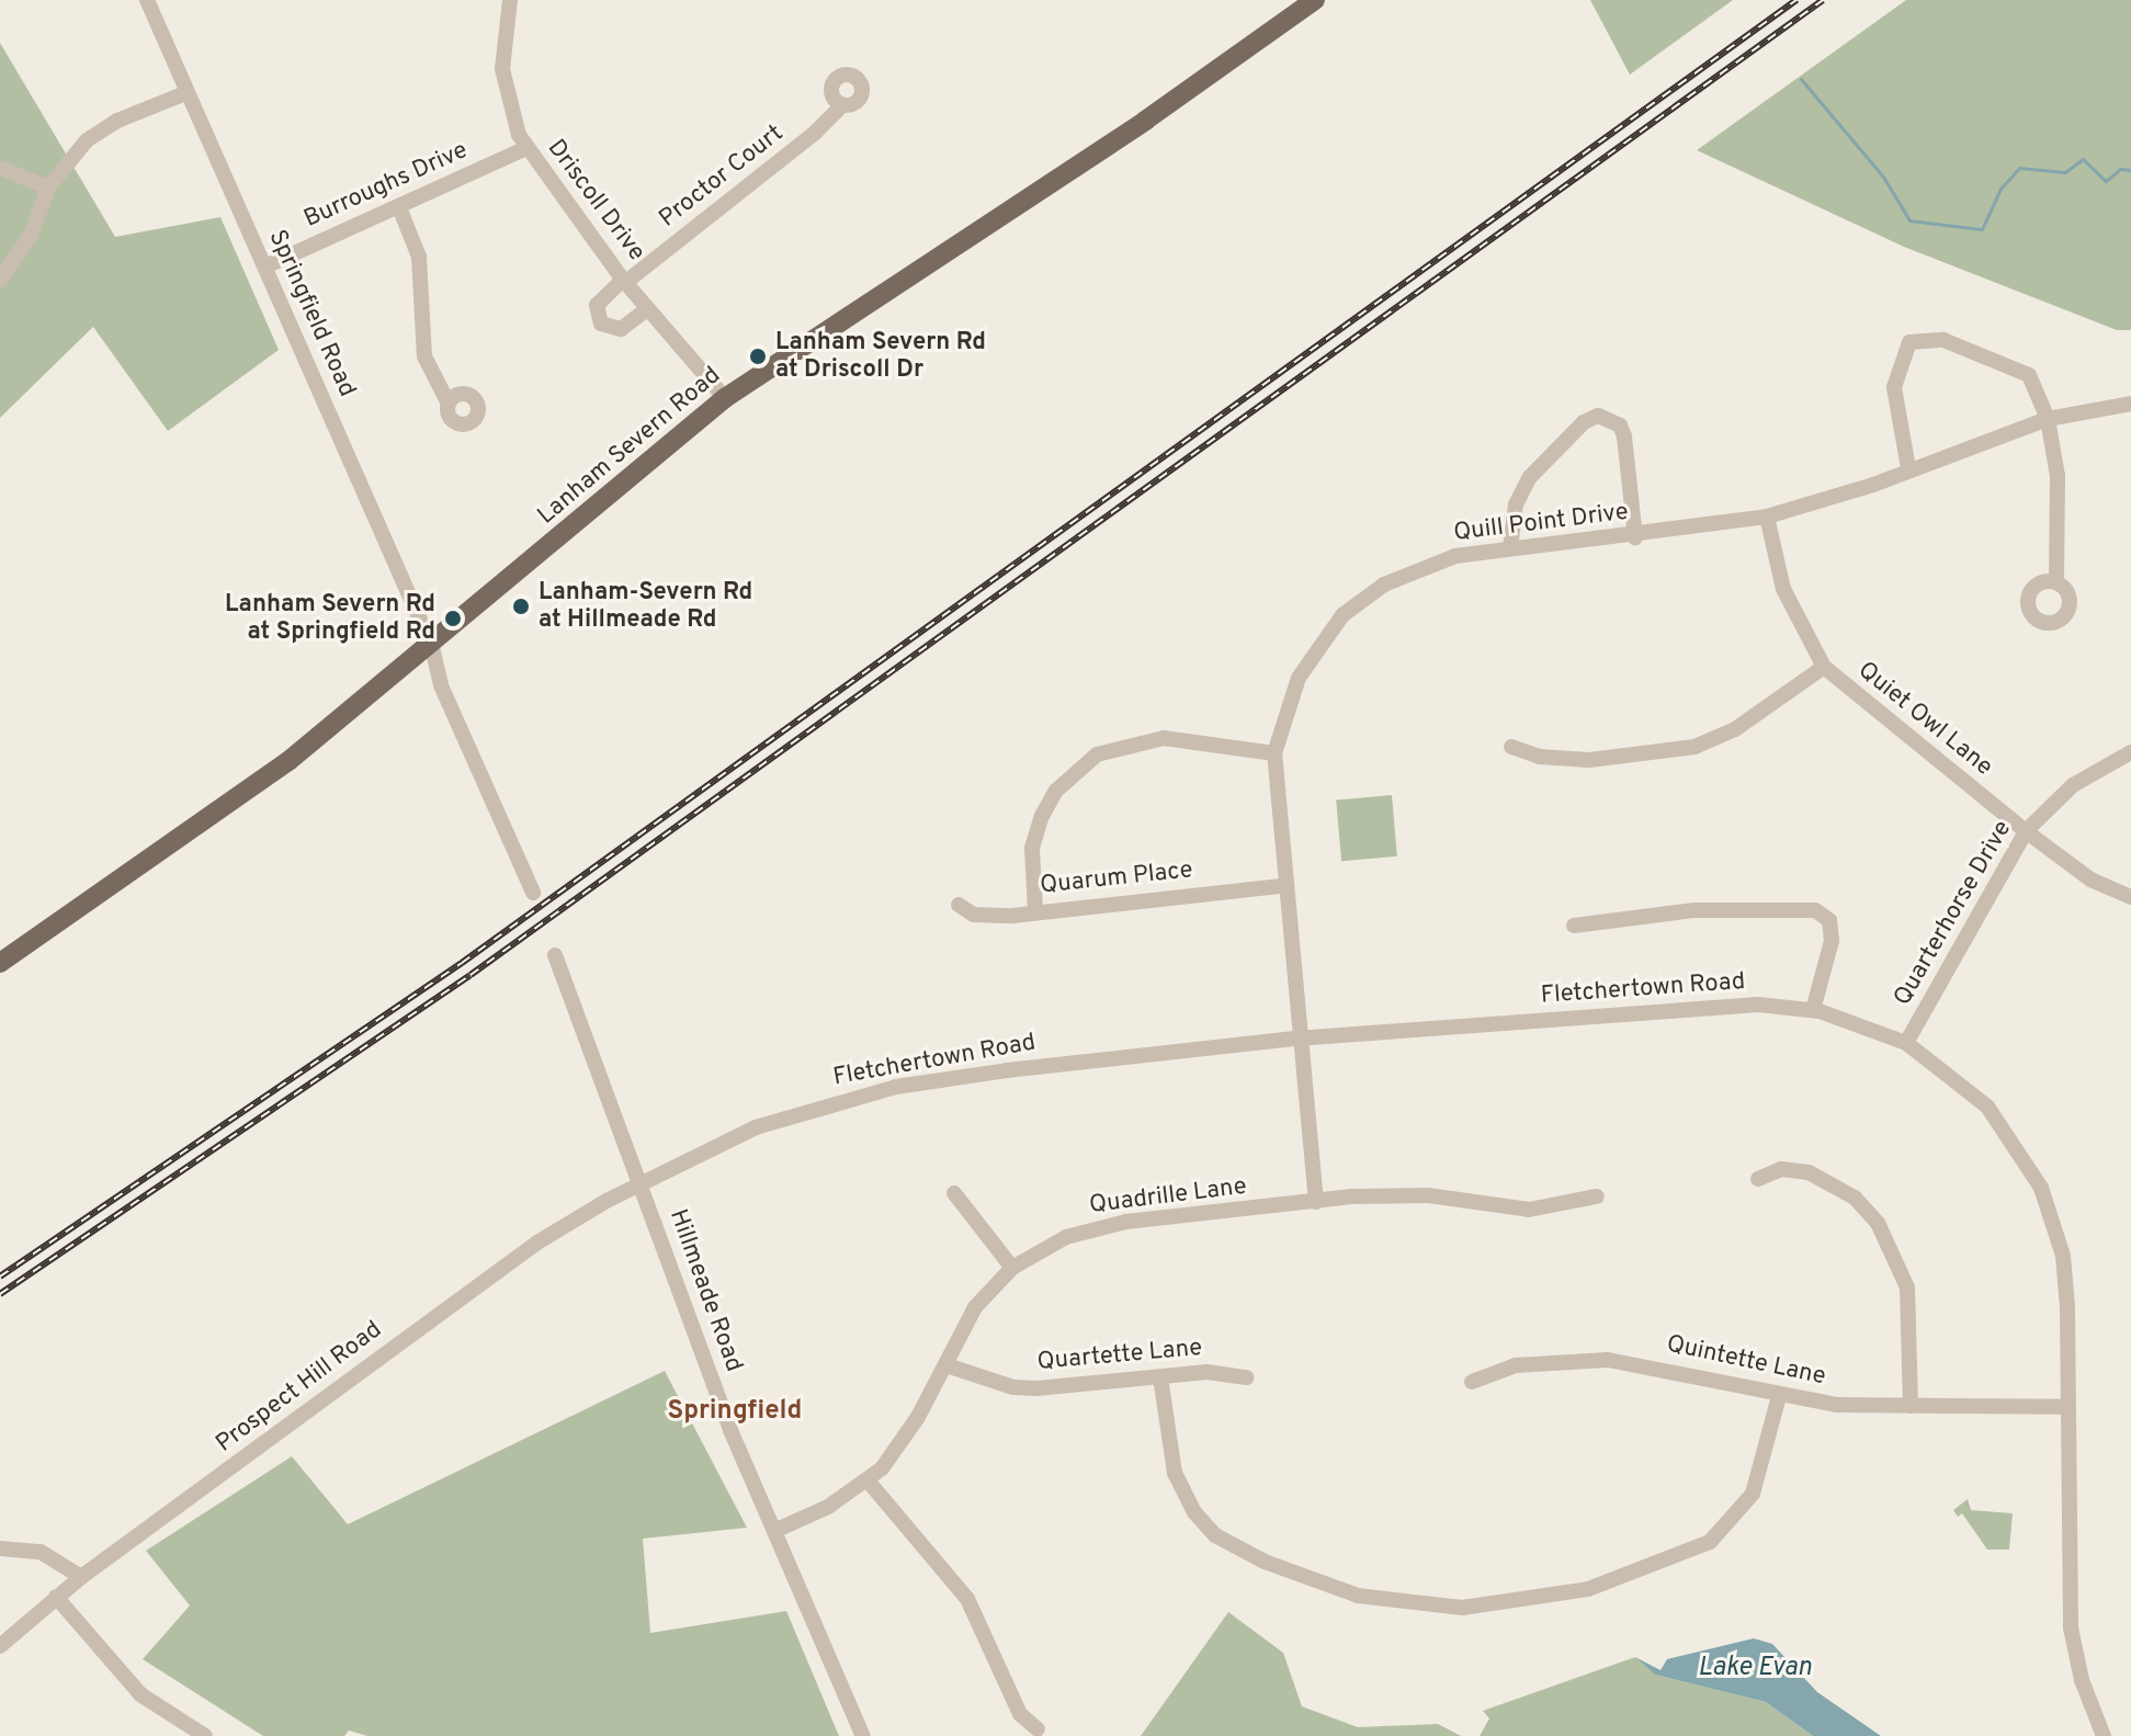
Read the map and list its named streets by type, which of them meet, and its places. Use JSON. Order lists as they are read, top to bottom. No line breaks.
{"streets":{"main road":["Lanham Severn Road"],"street":["Proctor Court","Burroughs Drive","Driscoll Drive","Springfield Road","Quill Point Drive","Quiet Owl Lane","Quarum Place","Quarterhorse Drive","Fletchertown Road","Quadrille Lane","Hillmeade Road","Quartette Lane","Quintette Lane","Prospect Hill Road"]},"crossings":[["Proctor Court","Driscoll Drive"],["Burroughs Drive","Driscoll Drive"],["Burroughs Drive","Springfield Road"],["Driscoll Drive","Lanham Severn Road"],["Springfield Road","Lanham Severn Road"],["Quill Point Drive","Quiet Owl Lane"],["Quill Point Drive","Quarum Place"],["Quill Point Drive","Fletchertown Road"],["Quill Point Drive","Quadrille Lane"],["Quiet Owl Lane","Quarterhorse Drive"],["Quarterhorse Drive","Fletchertown Road"],["Fletchertown Road","Hillmeade Road"],["Fletchertown Road","Quintette Lane"],["Fletchertown Road","Prospect Hill Road"],["Quadrille Lane","Hillmeade Road"],["Quadrille Lane","Quartette Lane"],["Hillmeade Road","Prospect Hill Road"]],"districts":["Springfield"],"water":["Lake Evan"],"places":["Lanham Severn Rd at Driscoll Dr","Lanham-Severn Rd at Hillmeade Rd","Lanham Severn Rd at Springfield Rd"]}
